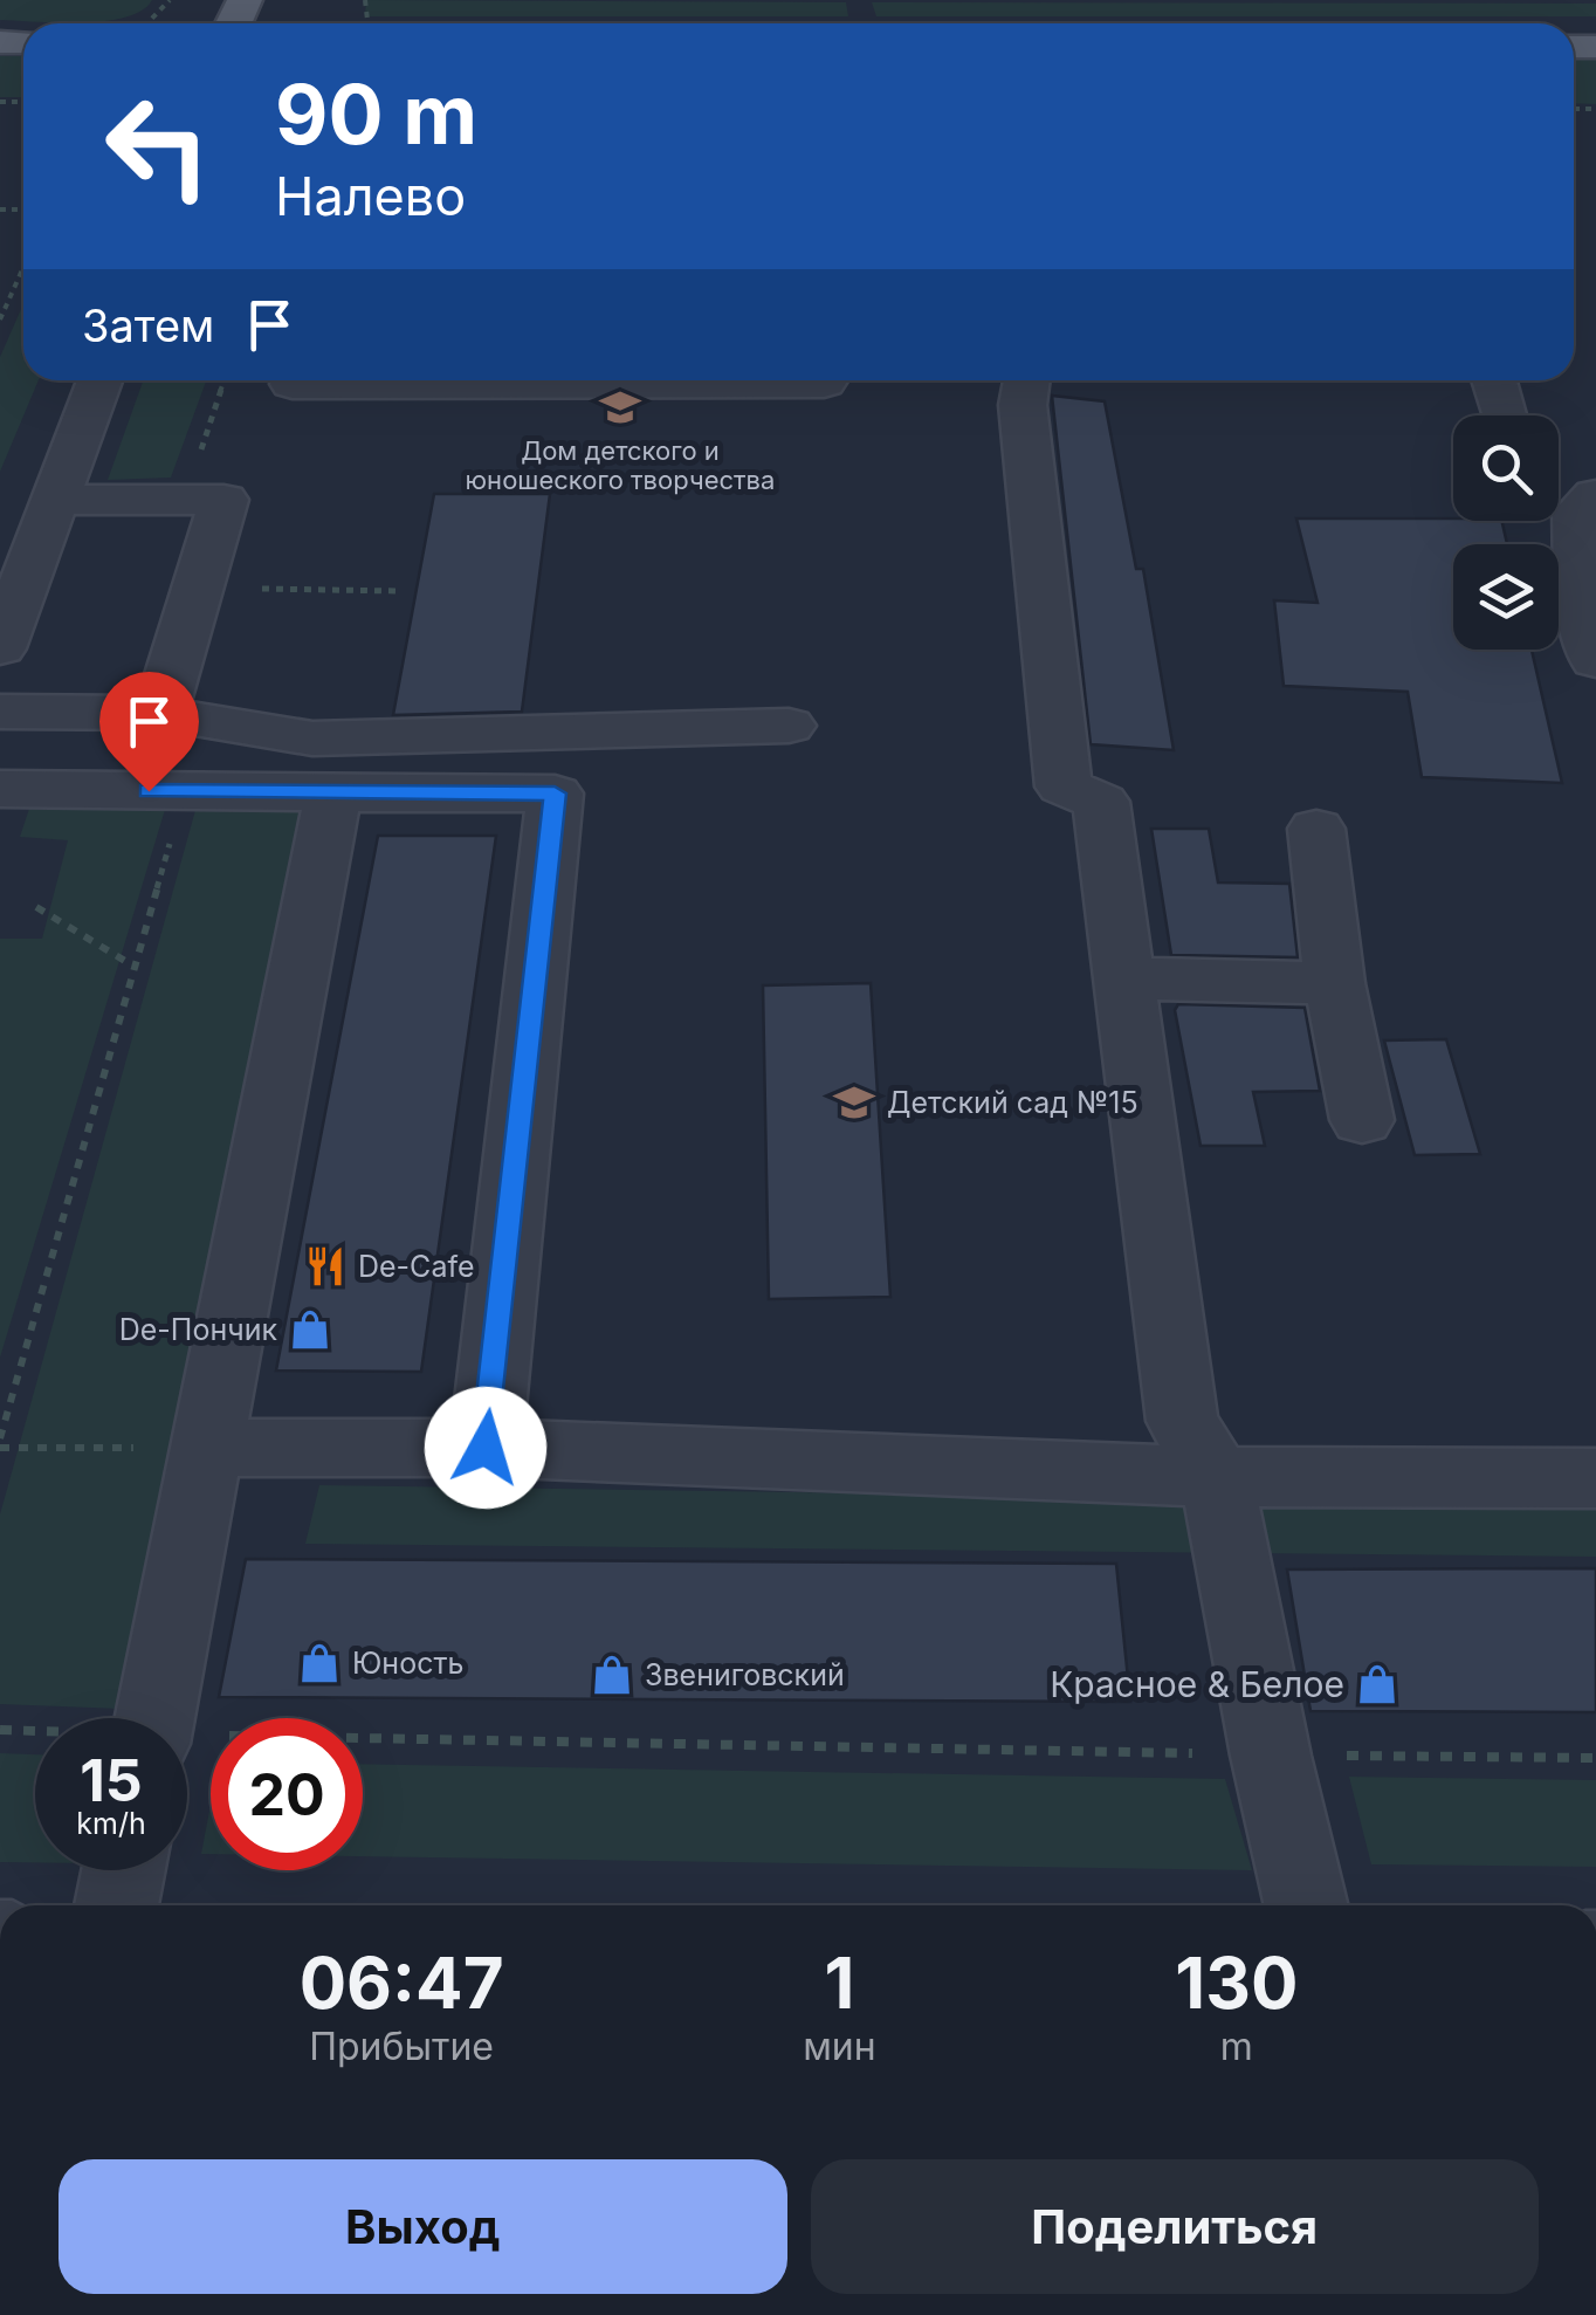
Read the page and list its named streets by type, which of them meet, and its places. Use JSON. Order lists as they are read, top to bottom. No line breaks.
{"places":{"school or university":["Дом детского и юношеского творчества","Детский сад №15"],"restaurant":["De-Cafe"],"shop":["De-Пончик","Юность","Звениговский","Красное & Белое"]},"page":{"turn":["90 m","Налево"],"then":"Затем","speed":"15 km/h","limit":"20","eta":["06:47","Прибытие","1","мин","130","m"],"buttons":["Выход","Поделиться"]}}
